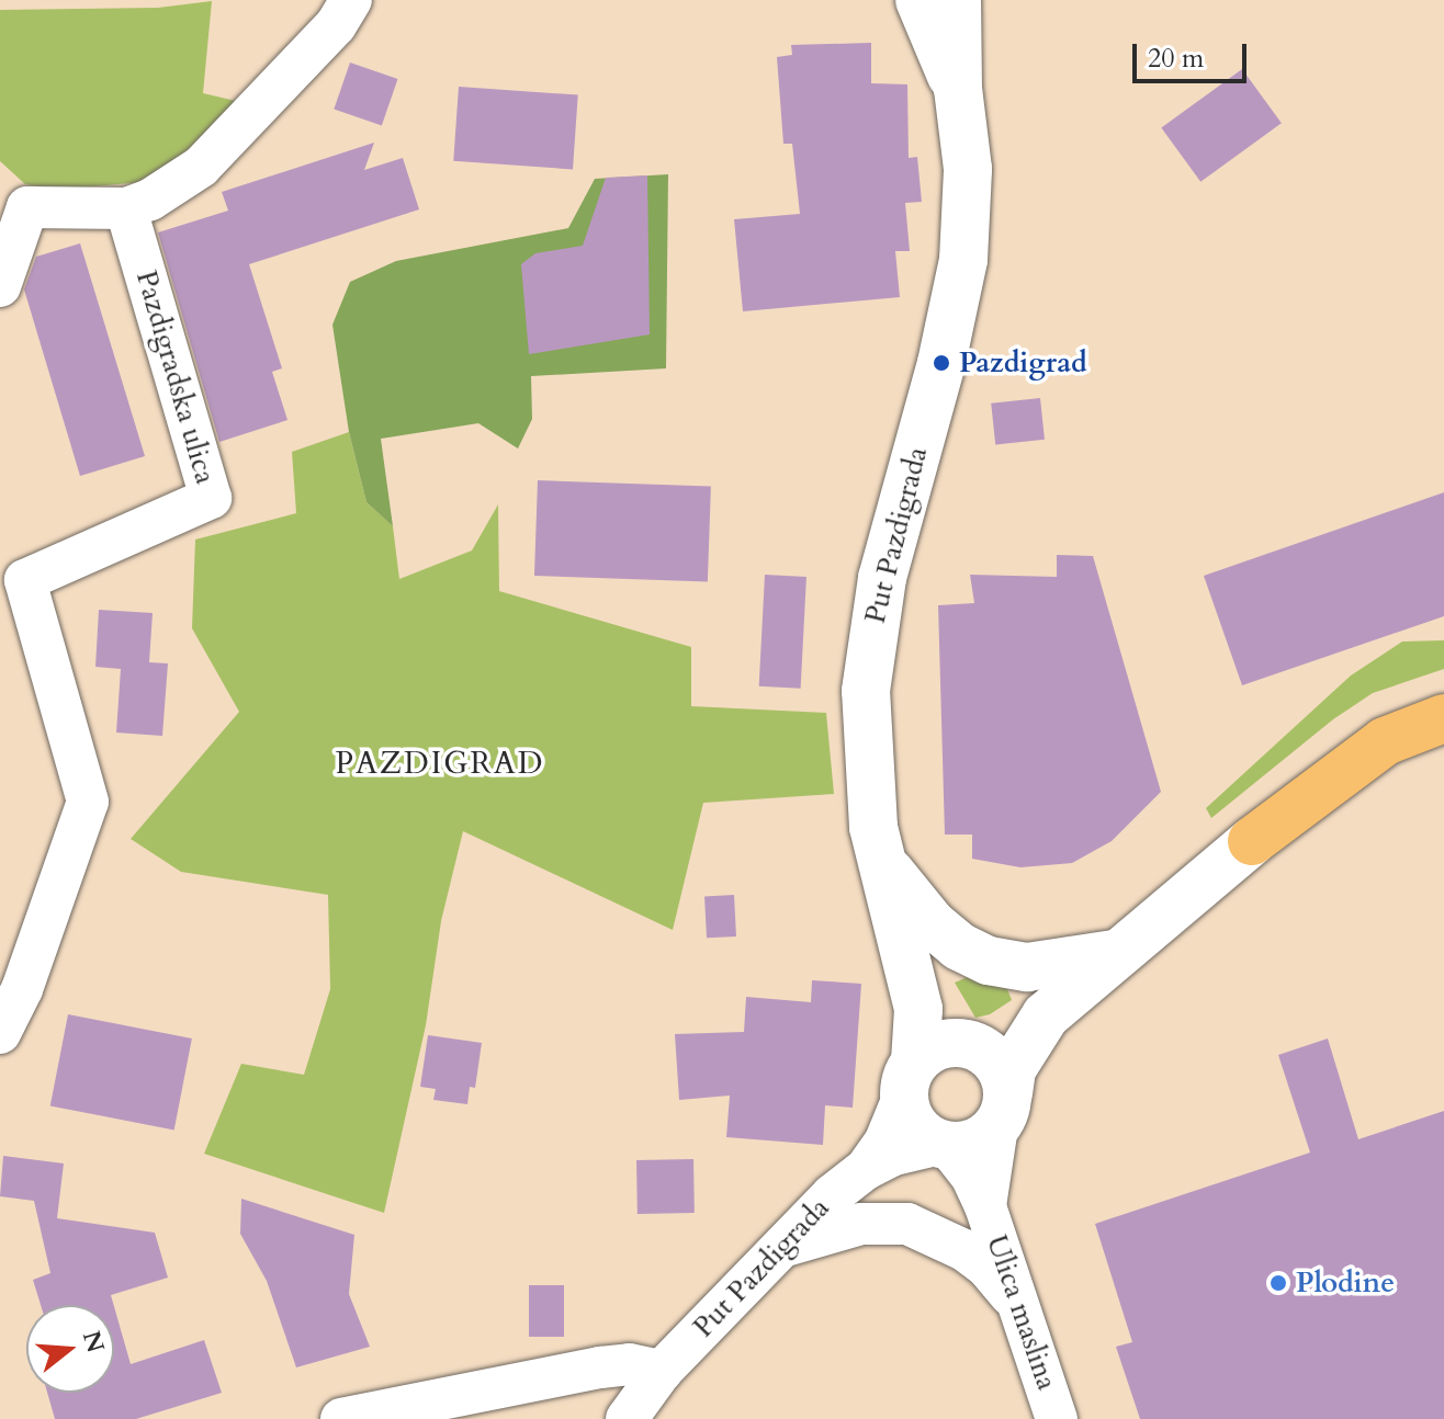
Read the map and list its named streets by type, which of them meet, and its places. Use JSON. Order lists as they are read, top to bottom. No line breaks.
{"streets":{"street":["Pazdigradska ulica","Put Pazdigrada","Ulica maslina"]},"crossings":[["Put Pazdigrada","Ulica maslina"]],"districts":["PAZDIGRAD"],"places":["Pazdigrad","Plodine"],"scale_bar":"20 m","north":"right"}
